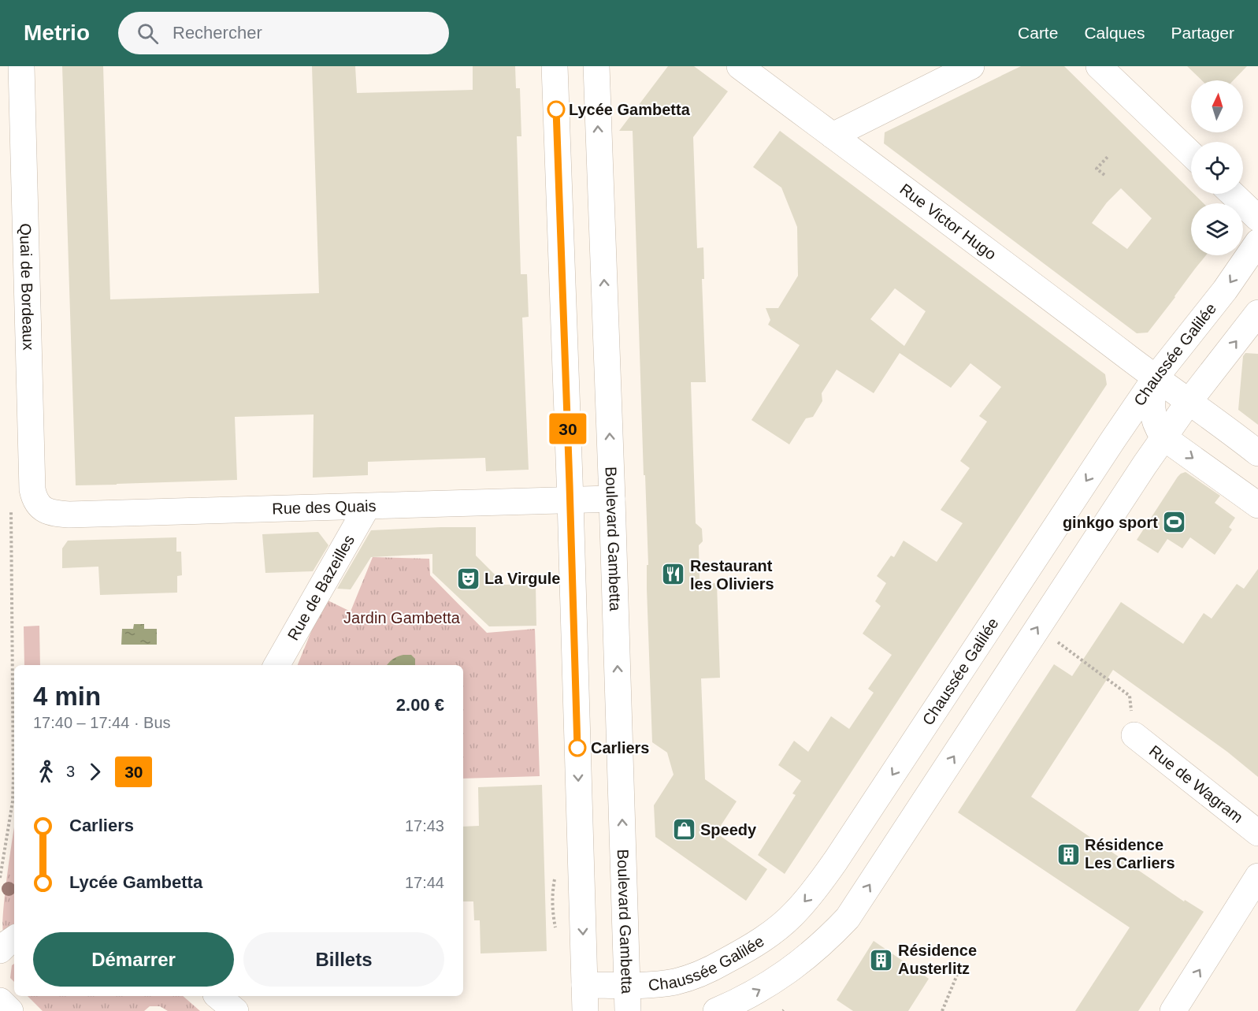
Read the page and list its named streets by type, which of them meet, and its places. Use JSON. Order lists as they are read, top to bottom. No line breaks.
{"streets":{"main road":["Rue Victor Hugo","Quai de Bordeaux","Chaussée Galilée","Rue des Quais","Boulevard Gambetta","Rue de Bazeilles","Rue de Wagram"]},"crossings":[["Rue Victor Hugo","Chaussée Galilée"],["Quai de Bordeaux","Rue des Quais"],["Chaussée Galilée","Boulevard Gambetta"],["Rue des Quais","Boulevard Gambetta"],["Rue des Quais","Rue de Bazeilles"]],"parks":["Jardin Gambetta"],"places":{"other":["Lycée Gambetta","Carliers"],"sports":["ginkgo sport"],"restaurant":["Restaurant les Oliviers"],"theatre":["La Virgule"],"shop":["Speedy"],"building":["Résidence Les Carliers","Résidence Austerlitz"]},"lines":["bus line 30"],"north":"top","page":{"header":"Metrio","search":"Rechercher","nav":["Carte","Calques","Partager"],"on_map":"30","heading":["4 min","17:40 – 17:44 · Bus","2.00 €"],"legs":["3","30"],"list":[{"name":"Carliers","value":"17:43"},{"name":"Lycée Gambetta","value":"17:44"}],"buttons":["Démarrer","Billets"]}}
